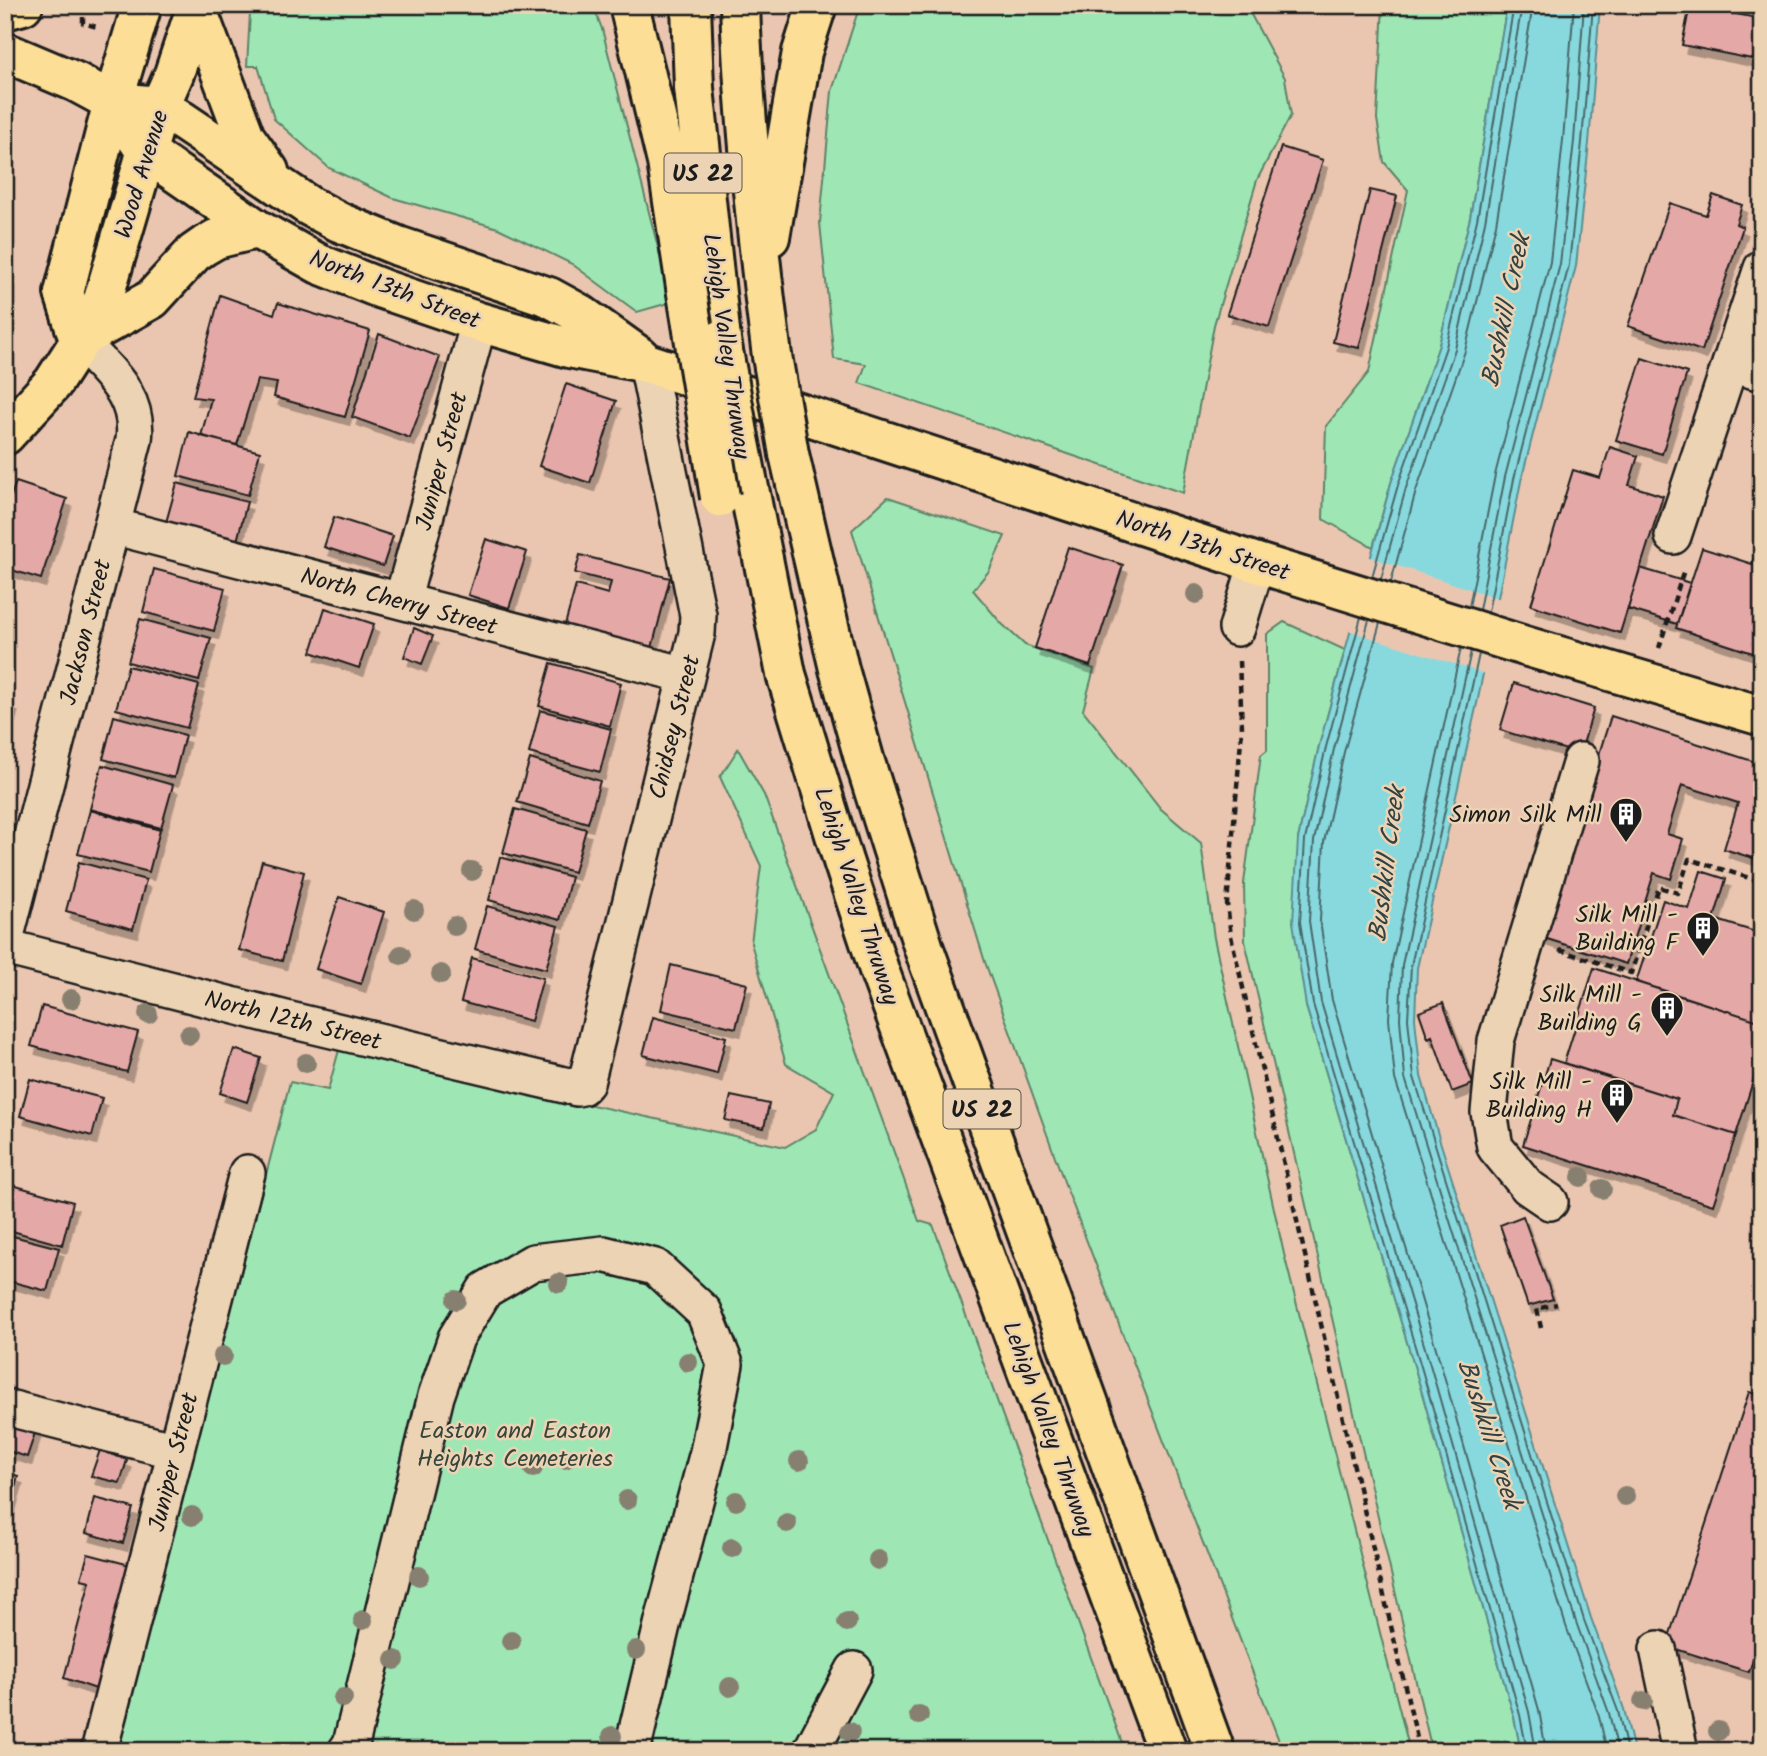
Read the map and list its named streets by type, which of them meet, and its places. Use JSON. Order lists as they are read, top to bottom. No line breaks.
{"streets":{"main road":["US 22","Wood Avenue","North 13th Street","Lehigh Valley Thruway"],"street":["Juniper Street","North Cherry Street","Jackson Street","Chidsey Street","North 12th Street"]},"crossings":[["Wood Avenue","North 13th Street"],["Wood Avenue","Jackson Street"],["North 13th Street","Juniper Street"],["North 13th Street","Chidsey Street"],["Juniper Street","North Cherry Street"],["North Cherry Street","Jackson Street"],["North Cherry Street","Chidsey Street"],["Chidsey Street","North 12th Street"]],"water":["Bushkill Creek"],"parks":["Easton and Easton Heights Cemeteries"],"places":{"building":["Simon Silk Mill","Silk Mill - Building F","Silk Mill - Building G","Silk Mill - Building H"]}}
